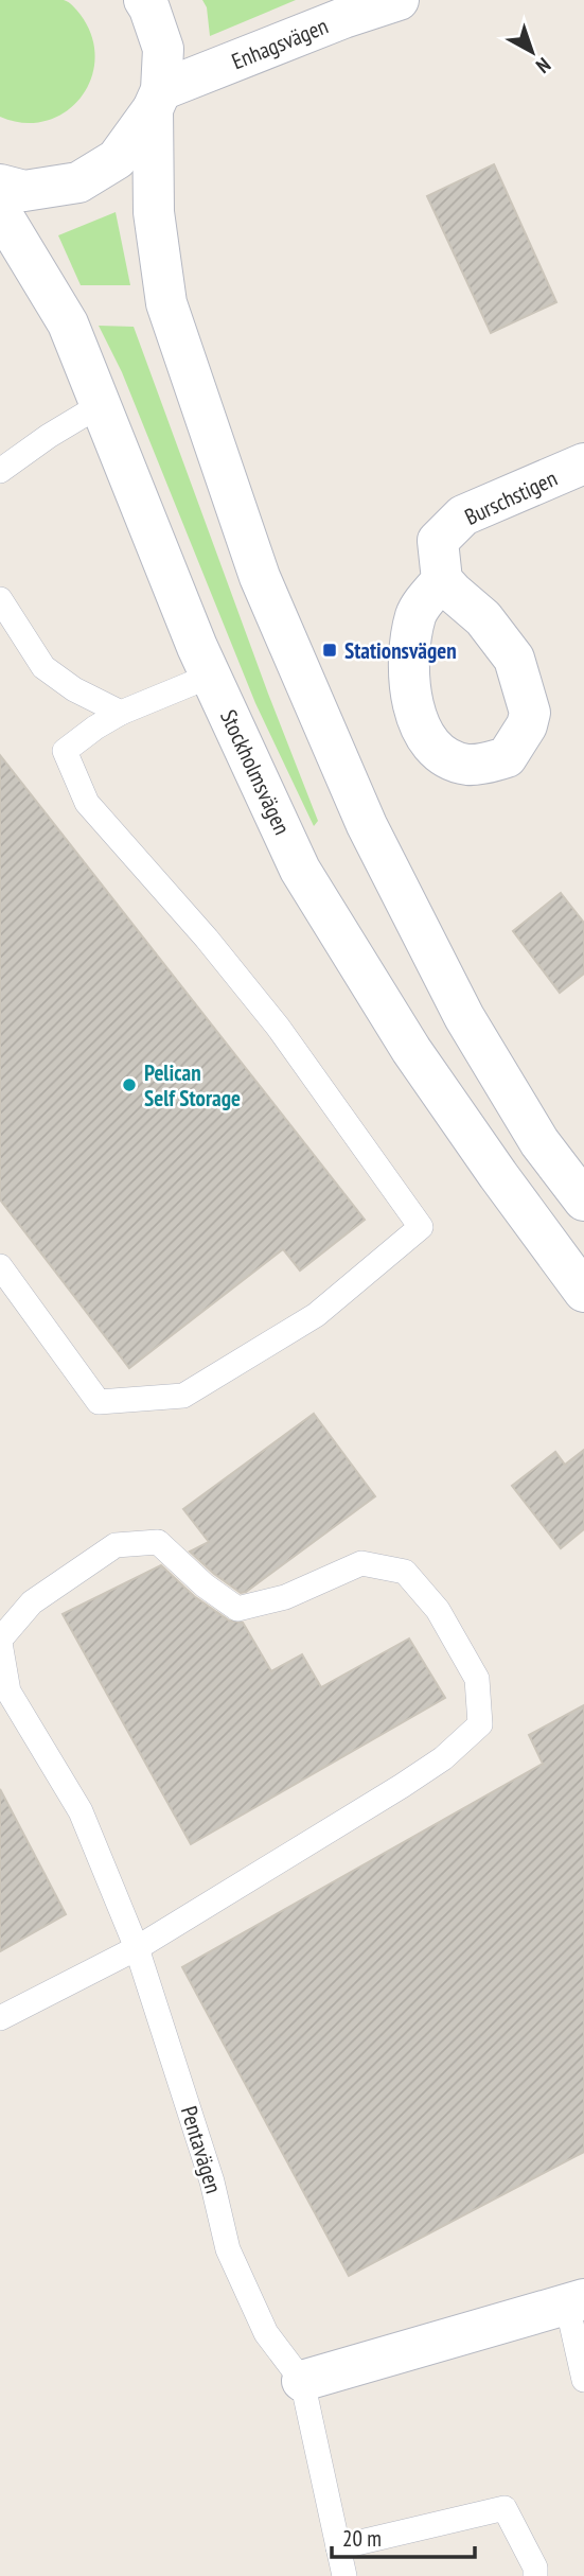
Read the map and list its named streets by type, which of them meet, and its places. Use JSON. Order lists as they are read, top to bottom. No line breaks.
{"streets":{"main road":["Enhagsvägen","Burschstigen","Stockholmsvägen"],"lane":["Pentavägen"]},"places":{"transit":["Stationsvägen"],"other":["Pelican Self Storage"]},"scale_bar":"20 m","north":"bottom right"}
